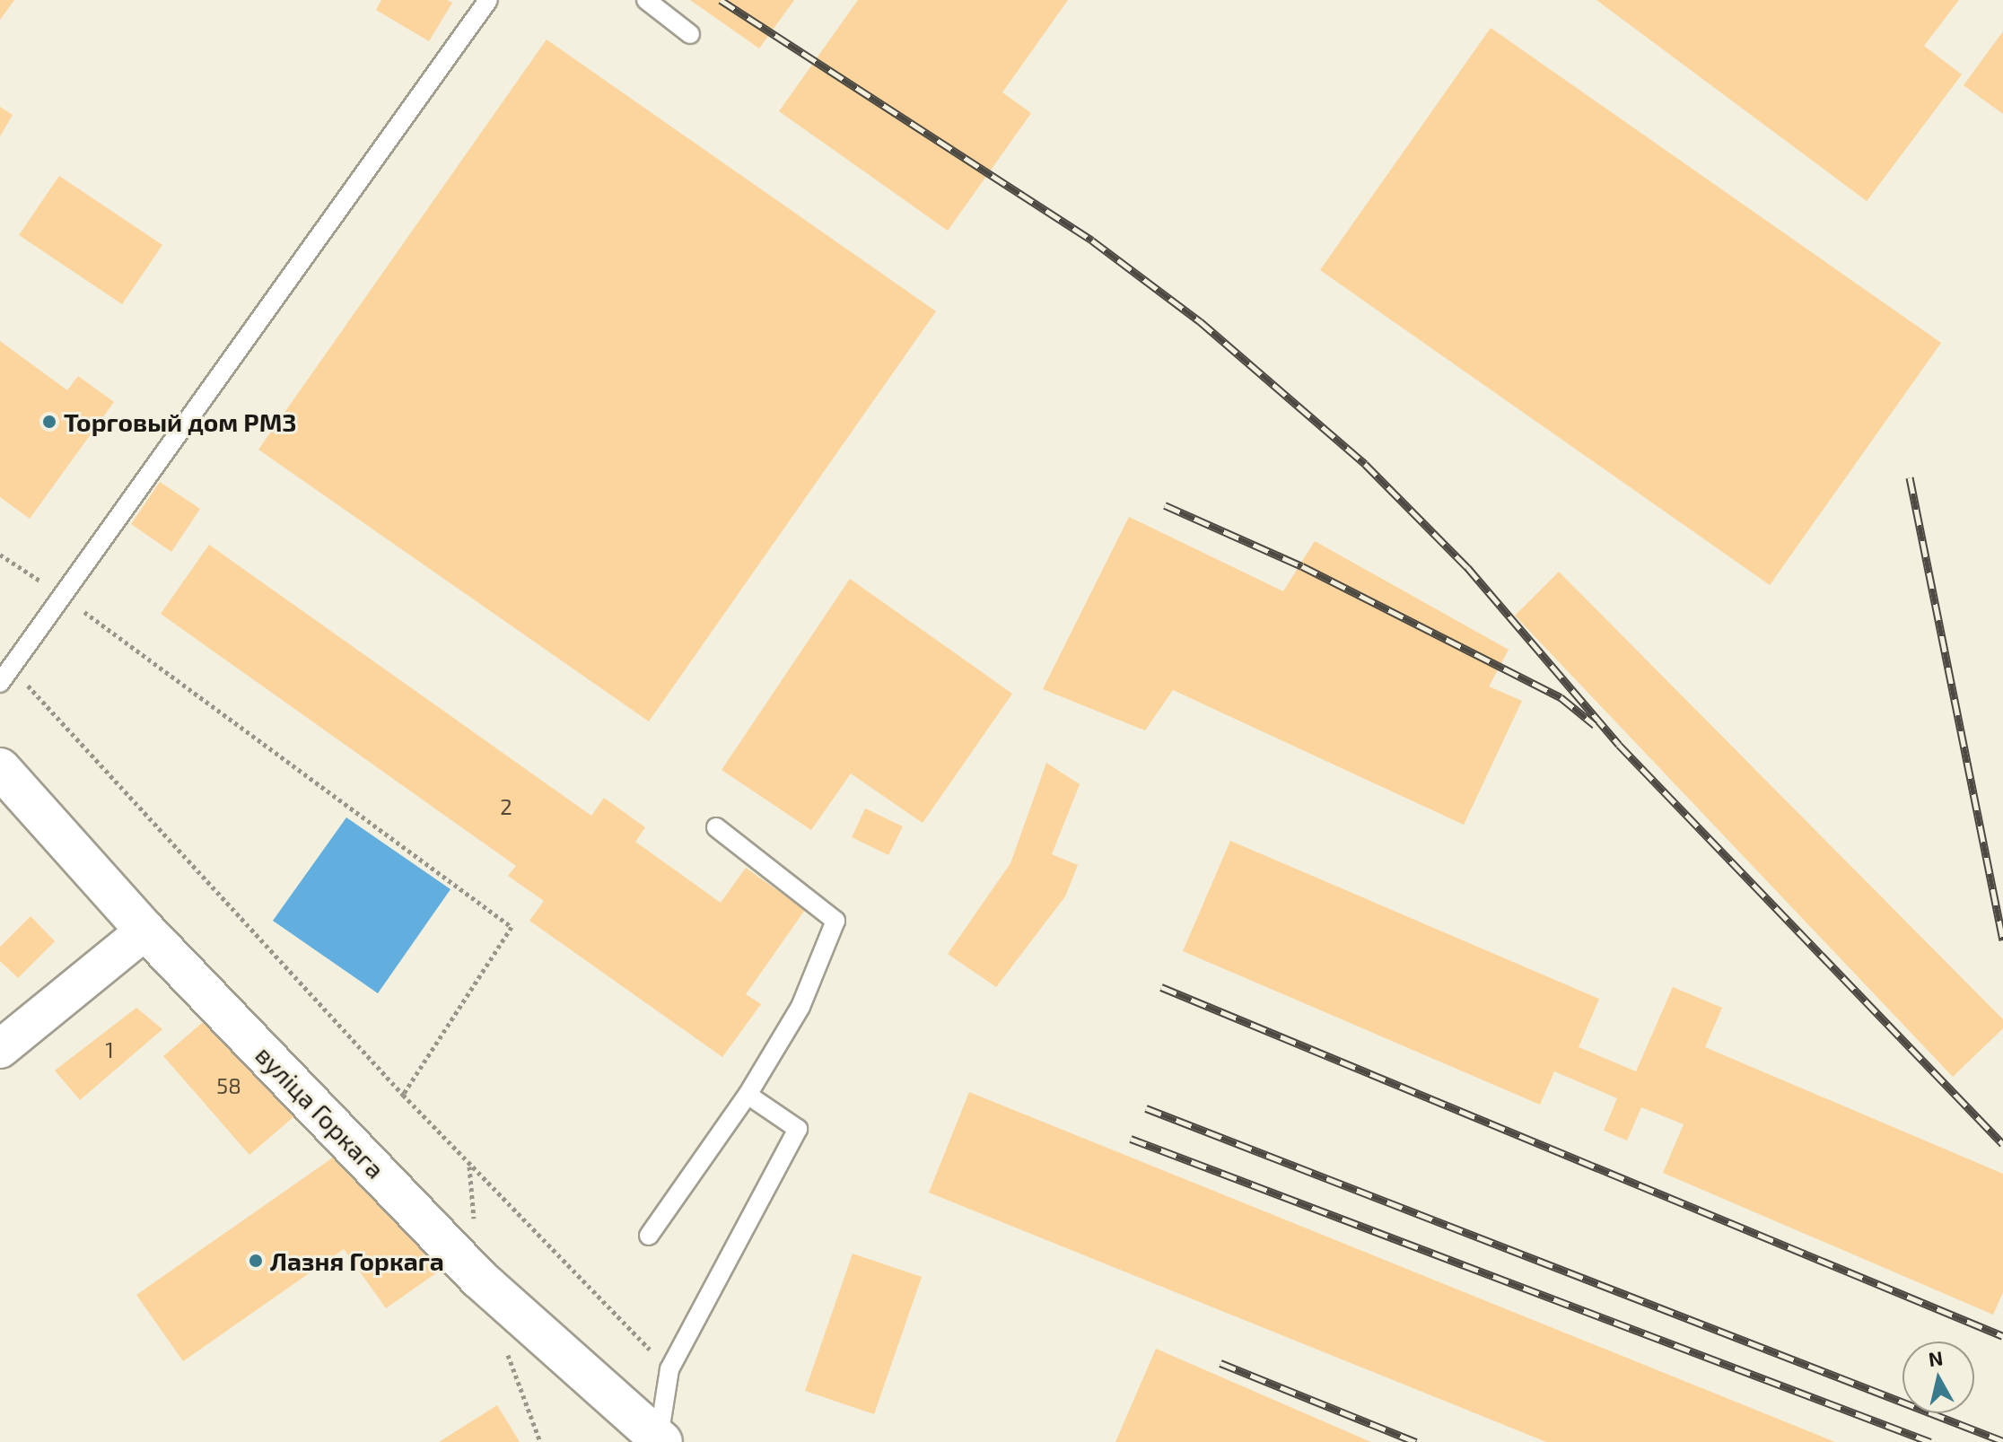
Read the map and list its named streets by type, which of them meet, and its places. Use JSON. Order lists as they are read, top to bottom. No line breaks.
{"streets":{"street":["вуліца Горкага"]},"places":["Торговый дом РМЗ","Лазня Горкага"],"house_numbers":["2","1","58"],"north":"top"}
